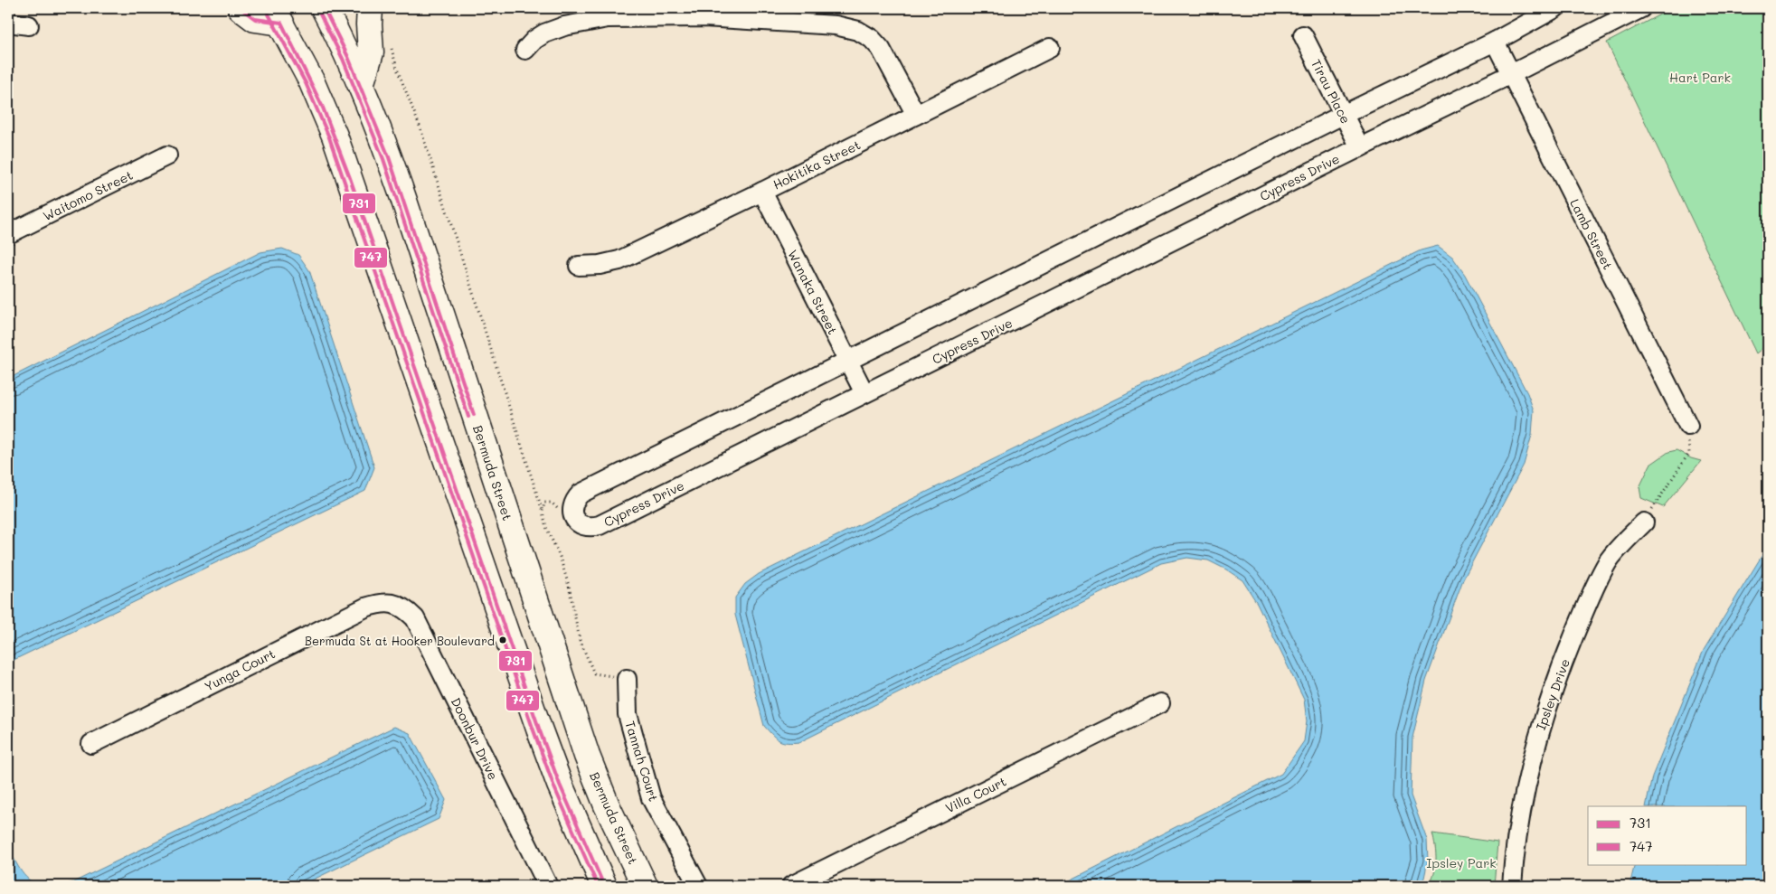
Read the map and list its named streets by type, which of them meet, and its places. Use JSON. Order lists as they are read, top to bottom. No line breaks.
{"streets":{"main road":["Bermuda Street"],"street":["Tirau Place","Hokitika Street","Cypress Drive","Waitomo Street","Lamb Street","Wanaka Street","Yunga Court","Ipsley Drive","Doonbur Drive","Tannah Court","Villa Court"]},"crossings":[["Tirau Place","Cypress Drive"],["Hokitika Street","Wanaka Street"],["Cypress Drive","Lamb Street"],["Cypress Drive","Wanaka Street"],["Yunga Court","Doonbur Drive"]],"parks":["Hart Park","Ipsley Park"],"places":["Bermuda St at Hooker Boulevard"],"lines":["transit line 731","transit line 747"],"legend":["731","747"]}
